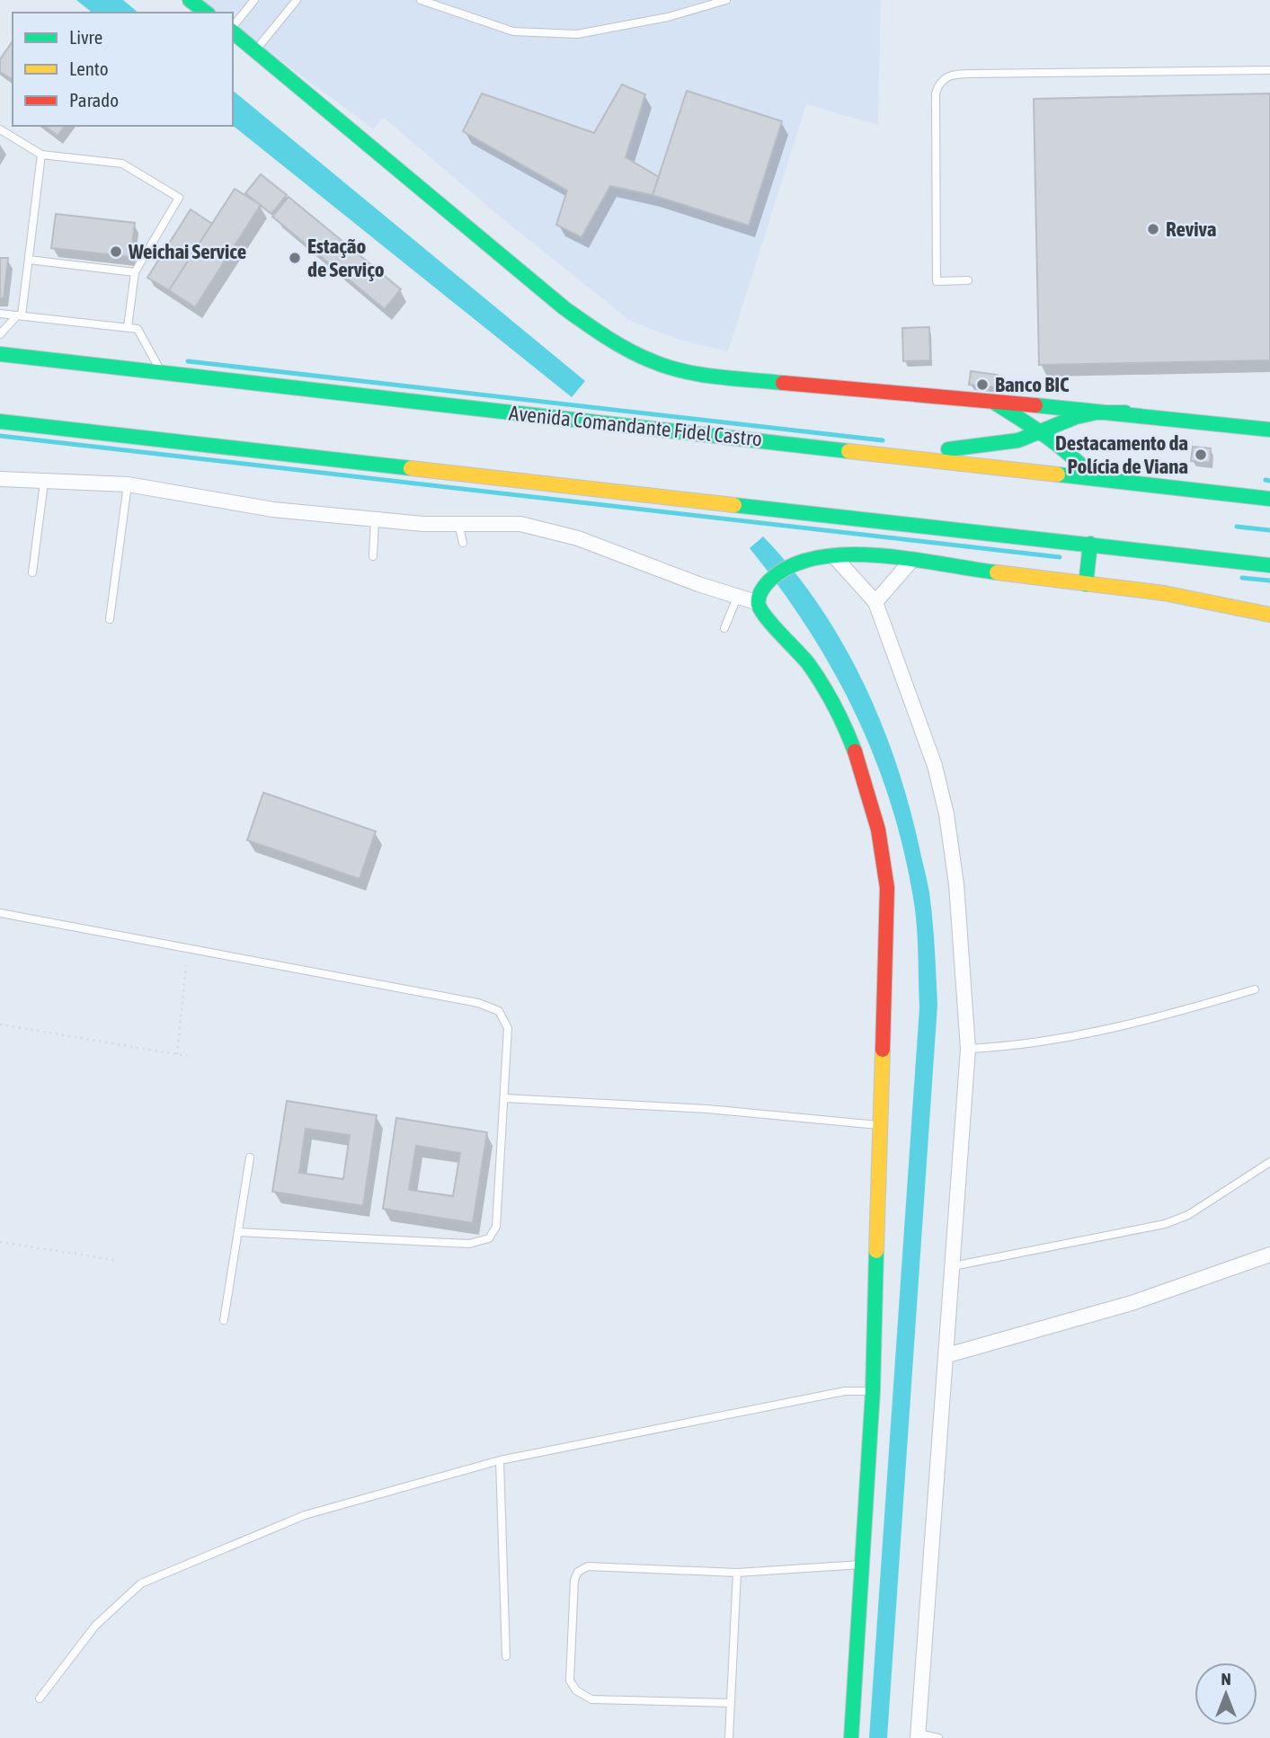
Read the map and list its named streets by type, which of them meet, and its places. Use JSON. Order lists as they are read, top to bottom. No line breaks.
{"streets":{"main road":["Avenida Comandante Fidel Castro"]},"places":["Reviva","Weichai Service","Estação de Serviço","Banco BIC","Destacamento da Polícia de Viana"],"legend":["Livre","Lento","Parado"],"north":"top"}
